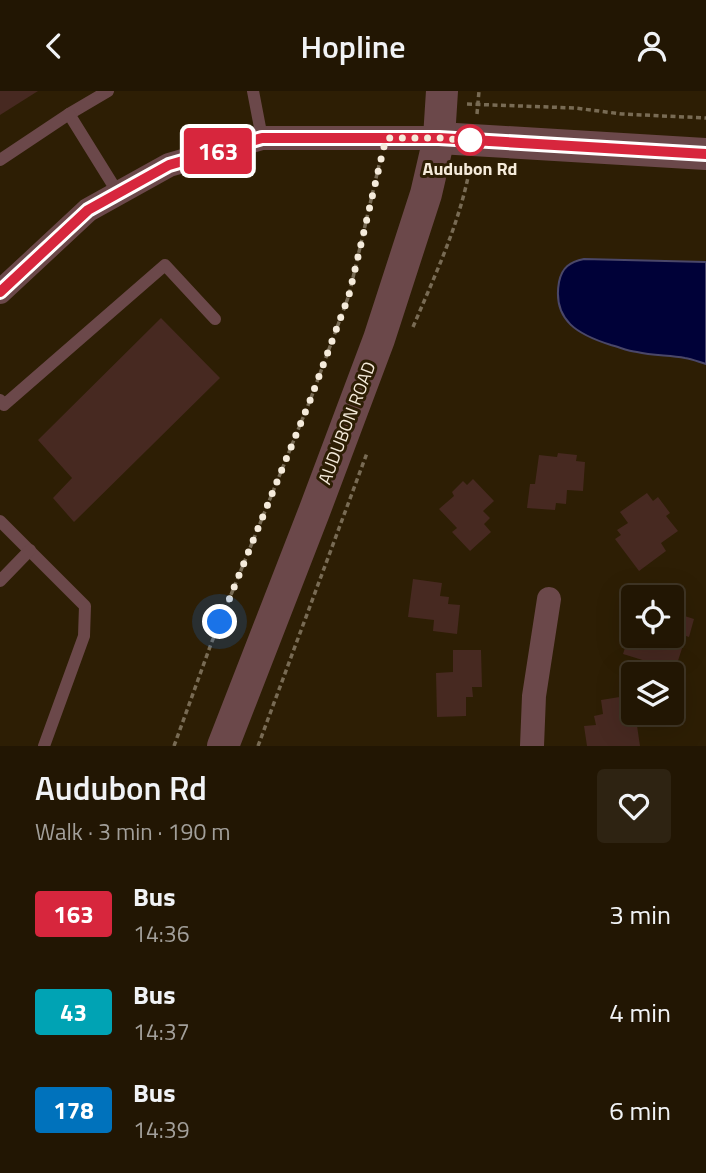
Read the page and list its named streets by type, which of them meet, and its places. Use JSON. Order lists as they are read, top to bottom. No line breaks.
{"streets":{"street":["AUDUBON ROAD"]},"places":["Audubon Rd"],"lines":["bus line 163"],"page":{"header":"Hopline","on_map":"163","heading":["Audubon Rd","Walk · 3 min · 190 m"],"list":[{"mark":"163","name":"Bus","note":"14:36","value":"3 min"},{"mark":"43","name":"Bus","note":"14:37","value":"4 min"},{"mark":"178","name":"Bus","note":"14:39","value":"6 min"}]}}
